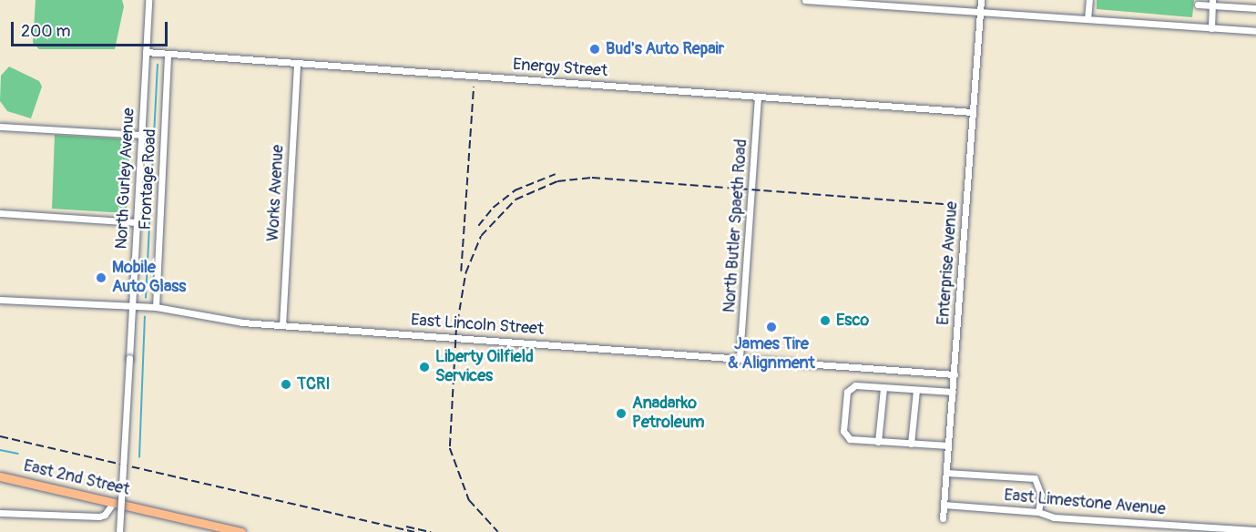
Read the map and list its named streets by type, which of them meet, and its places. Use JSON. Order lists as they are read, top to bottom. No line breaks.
{"streets":{"main road":["East 2nd Street"],"street":["Energy Street","North Gurley Avenue","Frontage Road","Works Avenue","North Butler Spaeth Road","Enterprise Avenue","East Lincoln Street","East Limestone Avenue"]},"crossings":[["Energy Street","North Gurley Avenue"],["Energy Street","Frontage Road"],["Energy Street","Works Avenue"],["Energy Street","North Butler Spaeth Road"],["Energy Street","Enterprise Avenue"],["North Gurley Avenue","East Lincoln Street"],["Frontage Road","East Lincoln Street"],["Works Avenue","East Lincoln Street"],["North Butler Spaeth Road","East Lincoln Street"],["Enterprise Avenue","East Lincoln Street"],["Enterprise Avenue","East Limestone Avenue"]],"places":["Bud's Auto Repair","Mobile Auto Glass","Esco","James Tire & Alignment","Liberty Oilfield Services","TCRI","Anadarko Petroleum"],"scale_bar":"200 m"}
